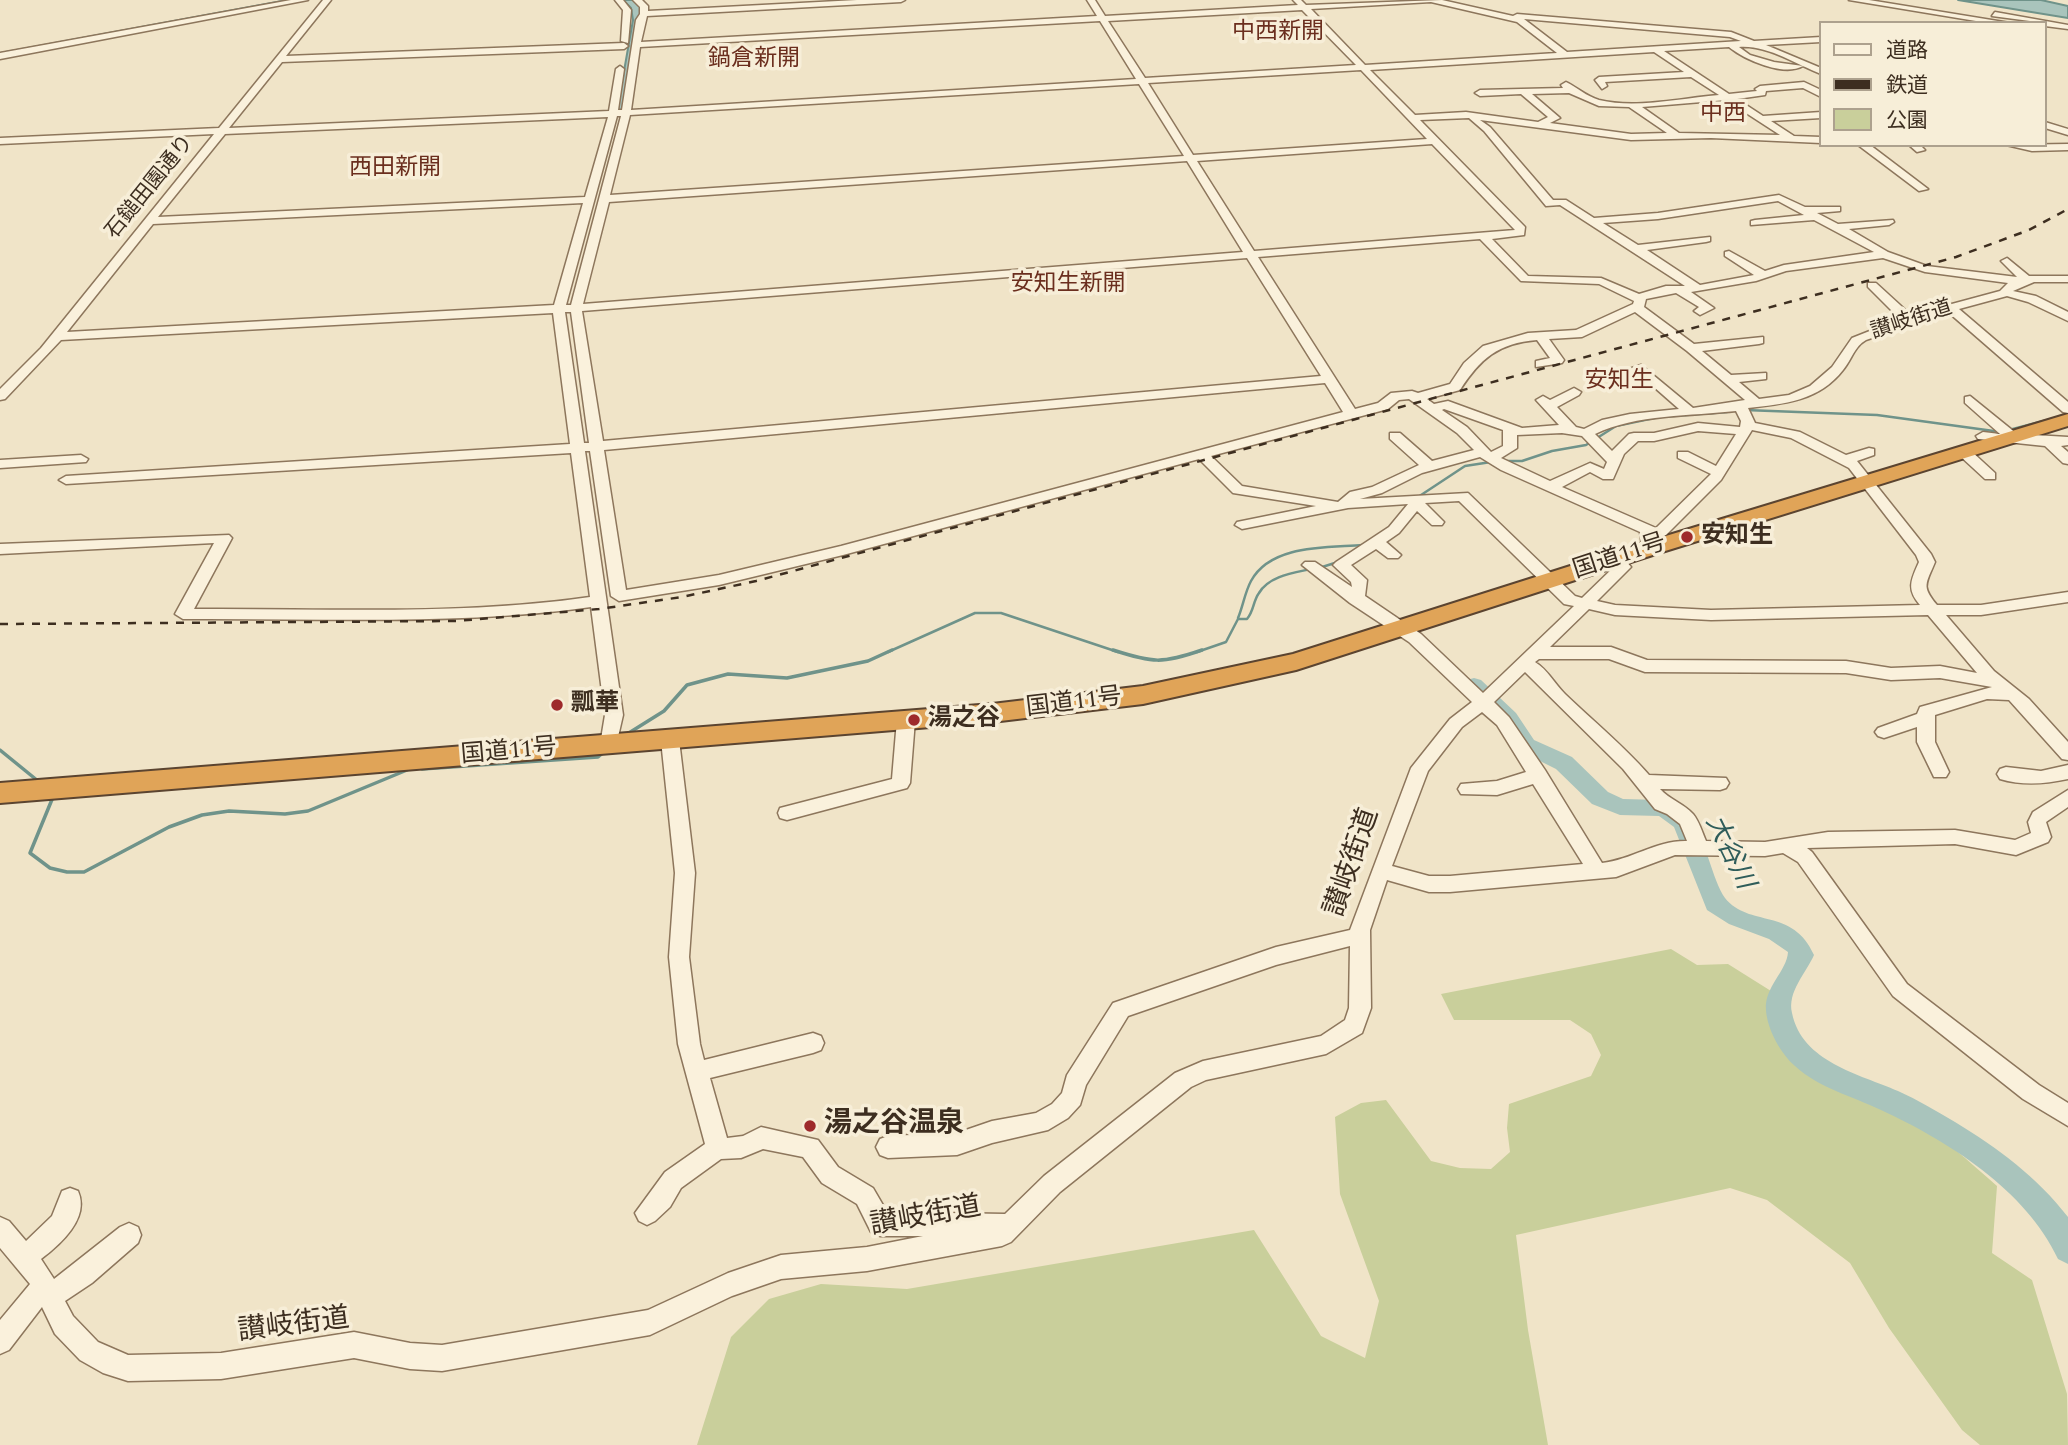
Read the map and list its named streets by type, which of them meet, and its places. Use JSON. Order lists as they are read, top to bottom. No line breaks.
{"streets":{"highway":["国道11号"],"street":["石鎚田園通り","讃岐街道"]},"crossings":[["讃岐街道","国道11号"]],"districts":["中西新開","鍋倉新開","中西","西田新開","安知生新開","安知生"],"water":["大谷川"],"places":["安知生","瓢華","湯之谷","湯之谷温泉"],"legend":["道路","鉄道","公園"]}
